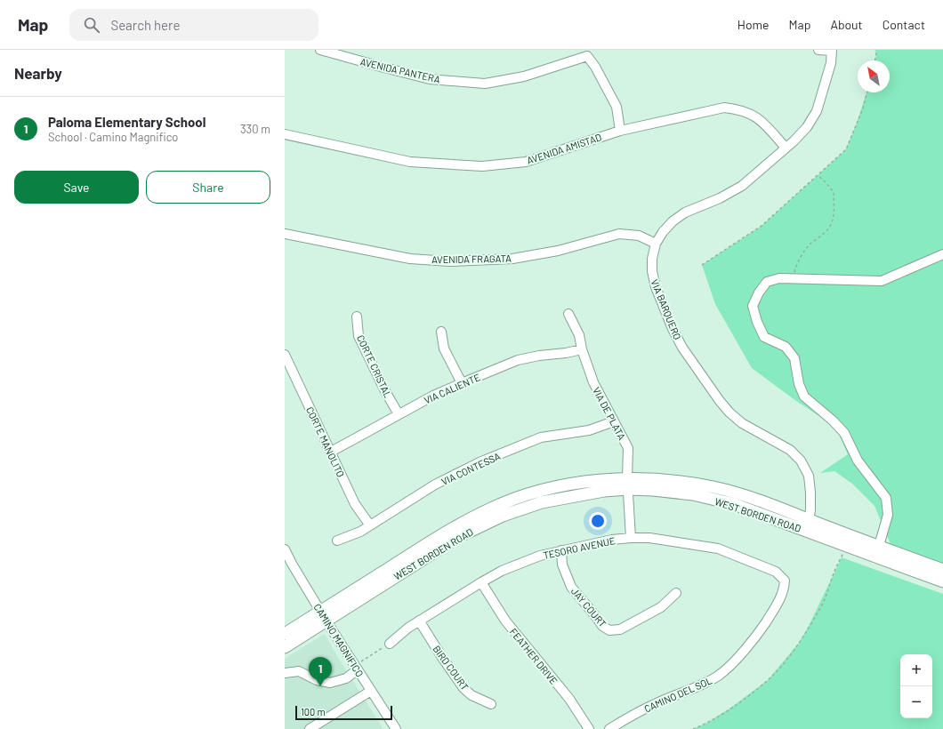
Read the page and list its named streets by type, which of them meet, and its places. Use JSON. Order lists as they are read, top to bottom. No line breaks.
{"streets":{"main road":["WEST BORDEN ROAD"],"street":["AVENIDA PANTERA","AVENIDA AMISTAD","AVENIDA FRAGATA","VIA BARQUERO","CORTE CRISTAL","VIA CALIENTE","VIA DE PLATA","CORTE MANOLITO","VIA CONTESSA","TESORO AVENUE","JAY COURT","CAMINO MAGNIFICO","FEATHER DRIVE","BIRD COURT","CAMINO DEL SOL"]},"crossings":[["AVENIDA PANTERA","AVENIDA AMISTAD"],["AVENIDA AMISTAD","VIA BARQUERO"],["AVENIDA FRAGATA","VIA BARQUERO"],["VIA BARQUERO","WEST BORDEN ROAD"],["CORTE CRISTAL","VIA CALIENTE"],["VIA CALIENTE","VIA DE PLATA"],["VIA CALIENTE","CORTE MANOLITO"],["VIA DE PLATA","VIA CONTESSA"],["VIA DE PLATA","WEST BORDEN ROAD"],["VIA DE PLATA","TESORO AVENUE"],["CORTE MANOLITO","VIA CONTESSA"],["WEST BORDEN ROAD","CAMINO MAGNIFICO"],["TESORO AVENUE","JAY COURT"],["TESORO AVENUE","FEATHER DRIVE"],["TESORO AVENUE","BIRD COURT"],["TESORO AVENUE","CAMINO DEL SOL"]],"scale_bar":"100 m","north":"top left","page":{"header":"Map","search":"Search here","nav":["Home","Map","About","Contact"],"heading":"Nearby","list":[{"mark":"1","name":"Paloma Elementary School","note":"School · Camino Magnifico","value":"330 m"}],"buttons":["Save","Share"],"map_buttons":["+","−"],"pins":"1","scale":"100 m"}}
